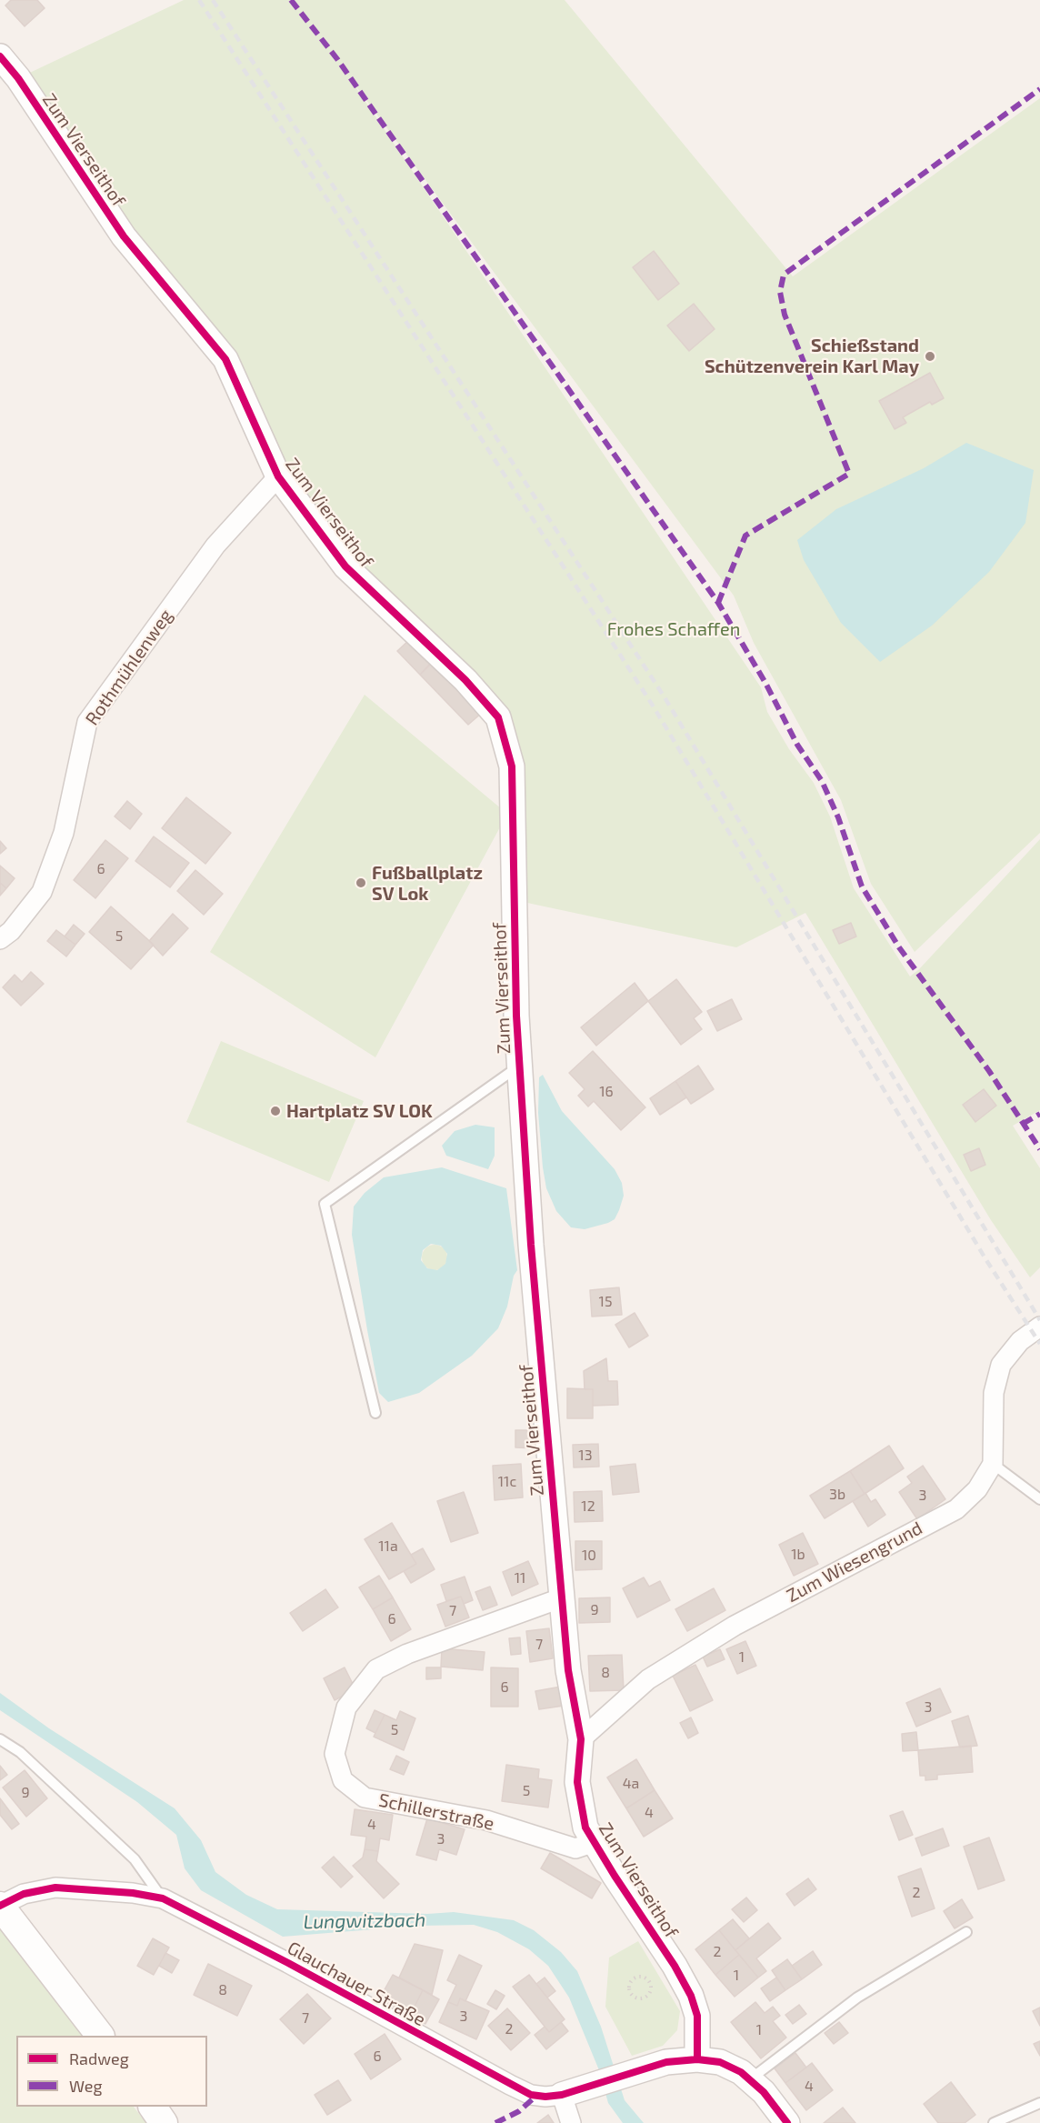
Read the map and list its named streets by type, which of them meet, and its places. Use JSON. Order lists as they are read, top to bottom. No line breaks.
{"streets":{"street":["Zum Vierseithof","Rothmühlenweg","Zum Wiesengrund","Schillerstraße","Glauchauer Straße"]},"crossings":[["Zum Vierseithof","Rothmühlenweg"],["Zum Vierseithof","Zum Wiesengrund"],["Zum Vierseithof","Schillerstraße"],["Zum Vierseithof","Glauchauer Straße"]],"water":["Lungwitzbach"],"parks":["Frohes Schaffen"],"places":["Schießstand Schützenverein Karl May","Fußballplatz SV Lok","Hartplatz SV LOK"],"house_numbers":["6","5","16","15","13","11c","3b","3","12","11a","1b","10","11","9","7","6","7","1","8","6","3","5","4a","5","9","4","4","3","2","2","1","8","3","7","2","1","6","4"],"legend":["Radweg","Weg"]}
